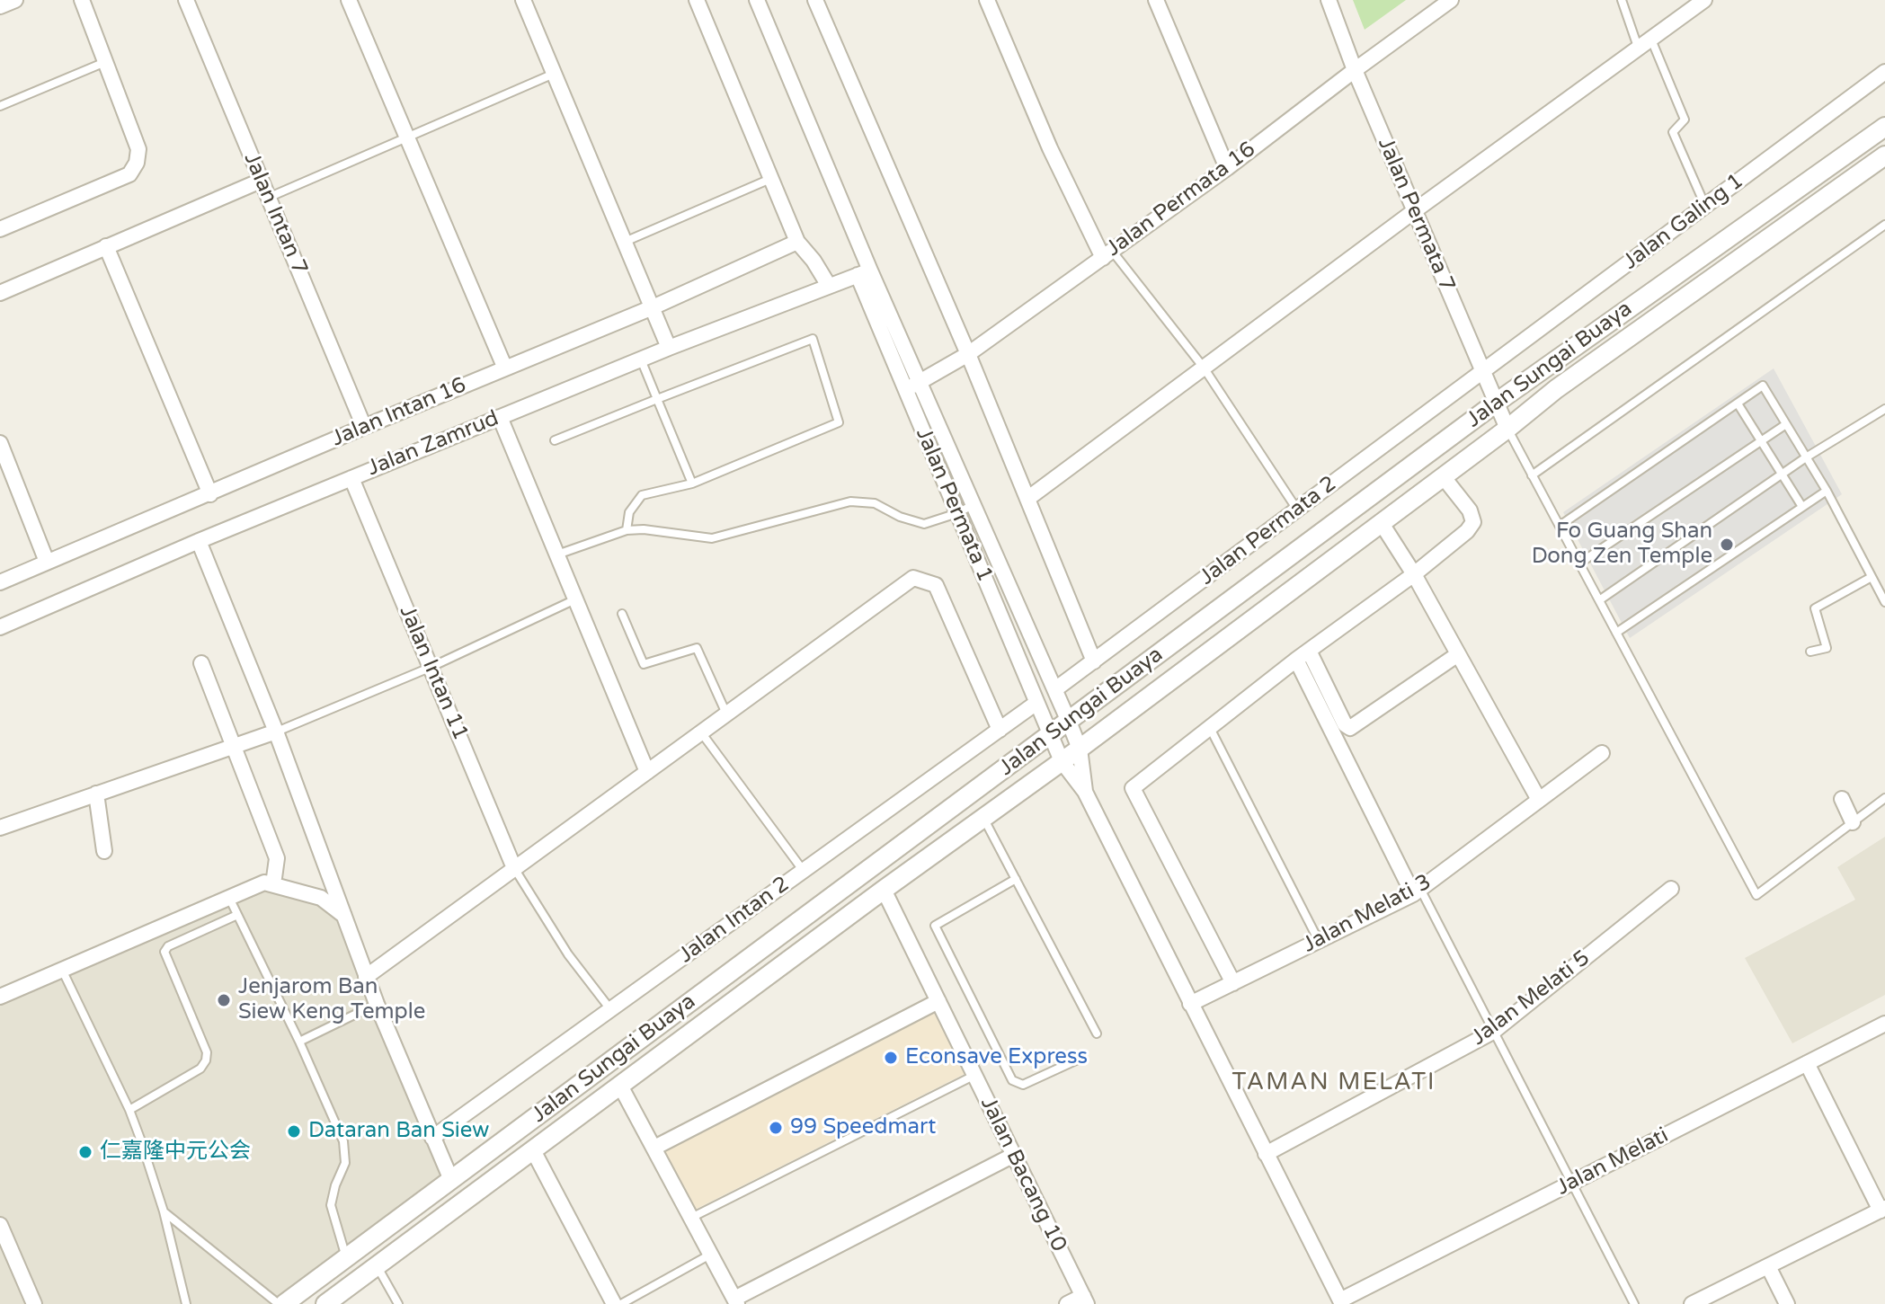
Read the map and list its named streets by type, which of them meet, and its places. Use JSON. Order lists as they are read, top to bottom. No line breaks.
{"streets":{"street":["Jalan Permata 16","Jalan Intan 7","Jalan Permata 7","Jalan Galing 1","Jalan Sungai Buaya","Jalan Intan 16","Jalan Zamrud","Jalan Permata 1","Jalan Permata 2","Jalan Intan 11","Jalan Melati 3","Jalan Intan 2","Jalan Melati 5","Jalan Melati","Jalan Bacang 10"]},"crossings":[["Jalan Permata 16","Jalan Permata 7"],["Jalan Permata 16","Jalan Permata 1"],["Jalan Intan 7","Jalan Intan 16"],["Jalan Permata 7","Jalan Galing 1"],["Jalan Permata 7","Jalan Sungai Buaya"],["Jalan Permata 7","Jalan Permata 2"],["Jalan Galing 1","Jalan Permata 2"],["Jalan Sungai Buaya","Jalan Permata 1"],["Jalan Sungai Buaya","Jalan Melati"],["Jalan Sungai Buaya","Jalan Bacang 10"],["Jalan Zamrud","Jalan Permata 1"],["Jalan Zamrud","Jalan Intan 11"],["Jalan Permata 1","Jalan Permata 2"],["Jalan Permata 1","Jalan Intan 2"],["Jalan Permata 1","Jalan Melati"],["Jalan Melati 3","Jalan Melati"],["Jalan Melati 5","Jalan Melati"]],"districts":["TAMAN MELATI"],"places":["Fo Guang Shan Dong Zen Temple","Jenjarom Ban Siew Keng Temple","Econsave Express","99 Speedmart","Dataran Ban Siew","仁嘉隆中元公会"]}
